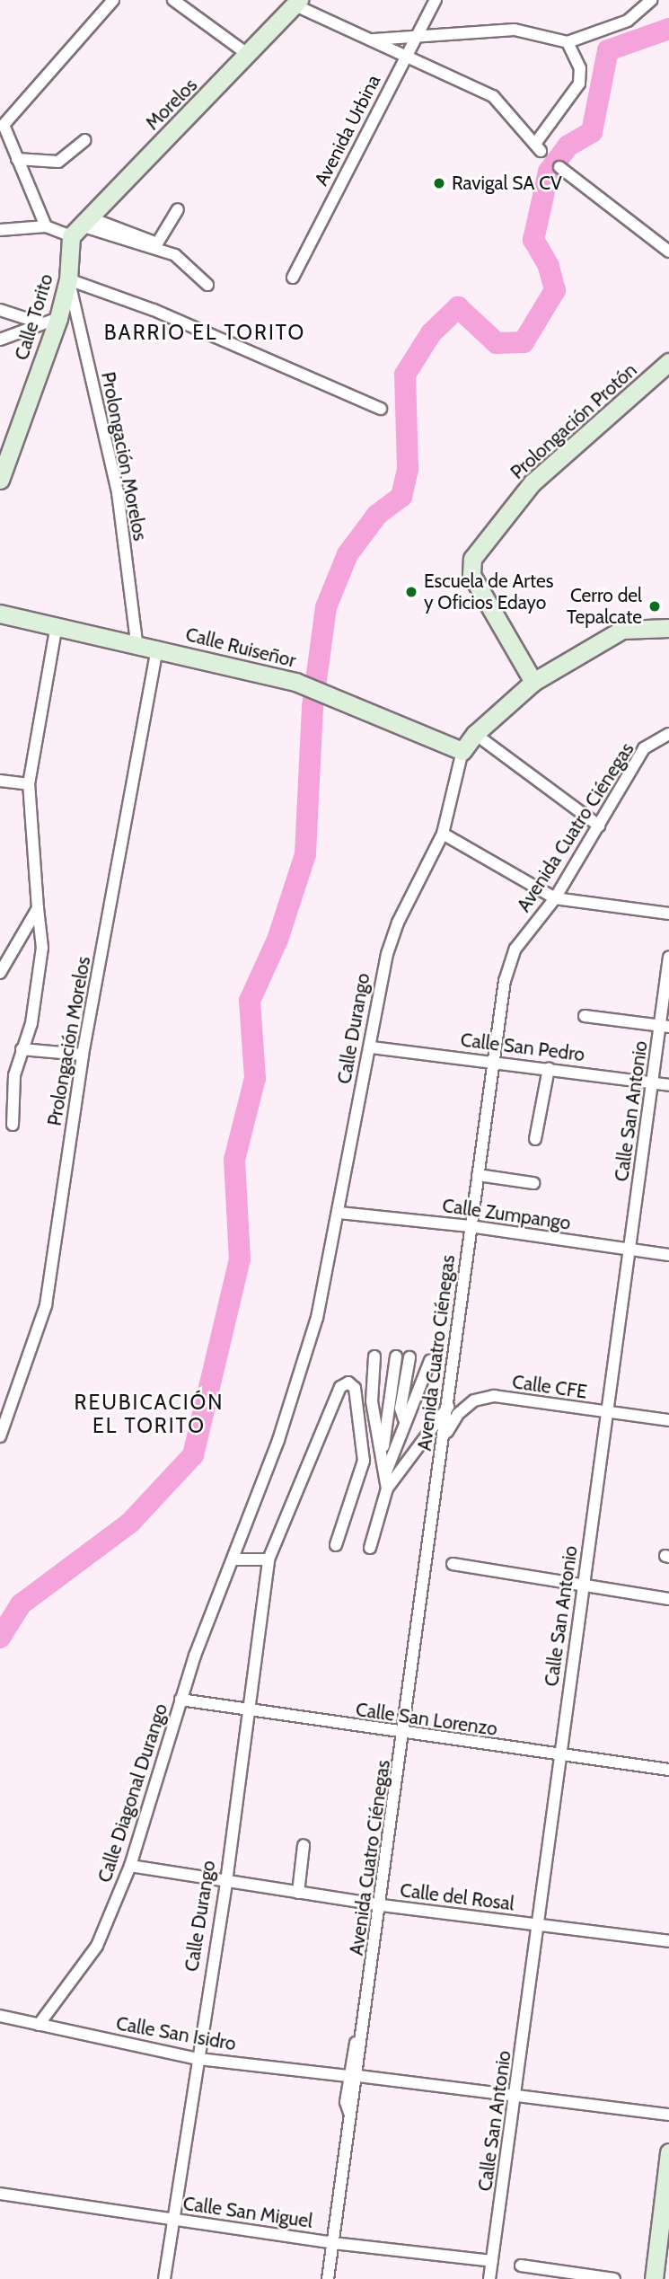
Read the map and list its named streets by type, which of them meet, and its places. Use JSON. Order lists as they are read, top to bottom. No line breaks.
{"streets":{"street":["Morelos","Avenida Urbina","Calle Torito","Prolongación Protón","Prolongación Morelos","Calle Ruiseñor","Avenida Cuatro Ciénegas","Calle Durango","Calle San Pedro","Calle San Antonio","Calle Zumpango","Calle CFE","Calle San Lorenzo","Calle Diagonal Durango","Calle del Rosal","Calle San Isidro","Calle San Miguel"]},"crossings":[["Morelos","Calle Torito"],["Calle Torito","Prolongación Morelos"],["Prolongación Protón","Calle Durango"],["Prolongación Morelos","Calle Ruiseñor"],["Calle Ruiseñor","Calle Durango"],["Avenida Cuatro Ciénegas","Calle San Pedro"],["Avenida Cuatro Ciénegas","Calle Zumpango"],["Avenida Cuatro Ciénegas","Calle CFE"],["Avenida Cuatro Ciénegas","Calle San Lorenzo"],["Avenida Cuatro Ciénegas","Calle del Rosal"],["Avenida Cuatro Ciénegas","Calle San Isidro"],["Avenida Cuatro Ciénegas","Calle San Miguel"],["Calle Durango","Calle San Pedro"],["Calle Durango","Calle Zumpango"],["Calle Durango","Calle San Lorenzo"],["Calle Durango","Calle Diagonal Durango"],["Calle Durango","Calle del Rosal"],["Calle Durango","Calle San Isidro"],["Calle Durango","Calle San Miguel"],["Calle San Pedro","Calle San Antonio"],["Calle San Antonio","Calle Zumpango"],["Calle San Antonio","Calle CFE"],["Calle San Antonio","Calle San Lorenzo"],["Calle San Antonio","Calle del Rosal"],["Calle San Antonio","Calle San Isidro"],["Calle San Antonio","Calle San Miguel"],["Calle San Lorenzo","Calle Diagonal Durango"],["Calle Diagonal Durango","Calle del Rosal"],["Calle Diagonal Durango","Calle San Isidro"]],"districts":["BARRIO EL TORITO","REUBICACIÓN EL TORITO"],"places":["Ravigal SA CV","Escuela de Artes y Oficios Edayo","Cerro del Tepalcate"]}
